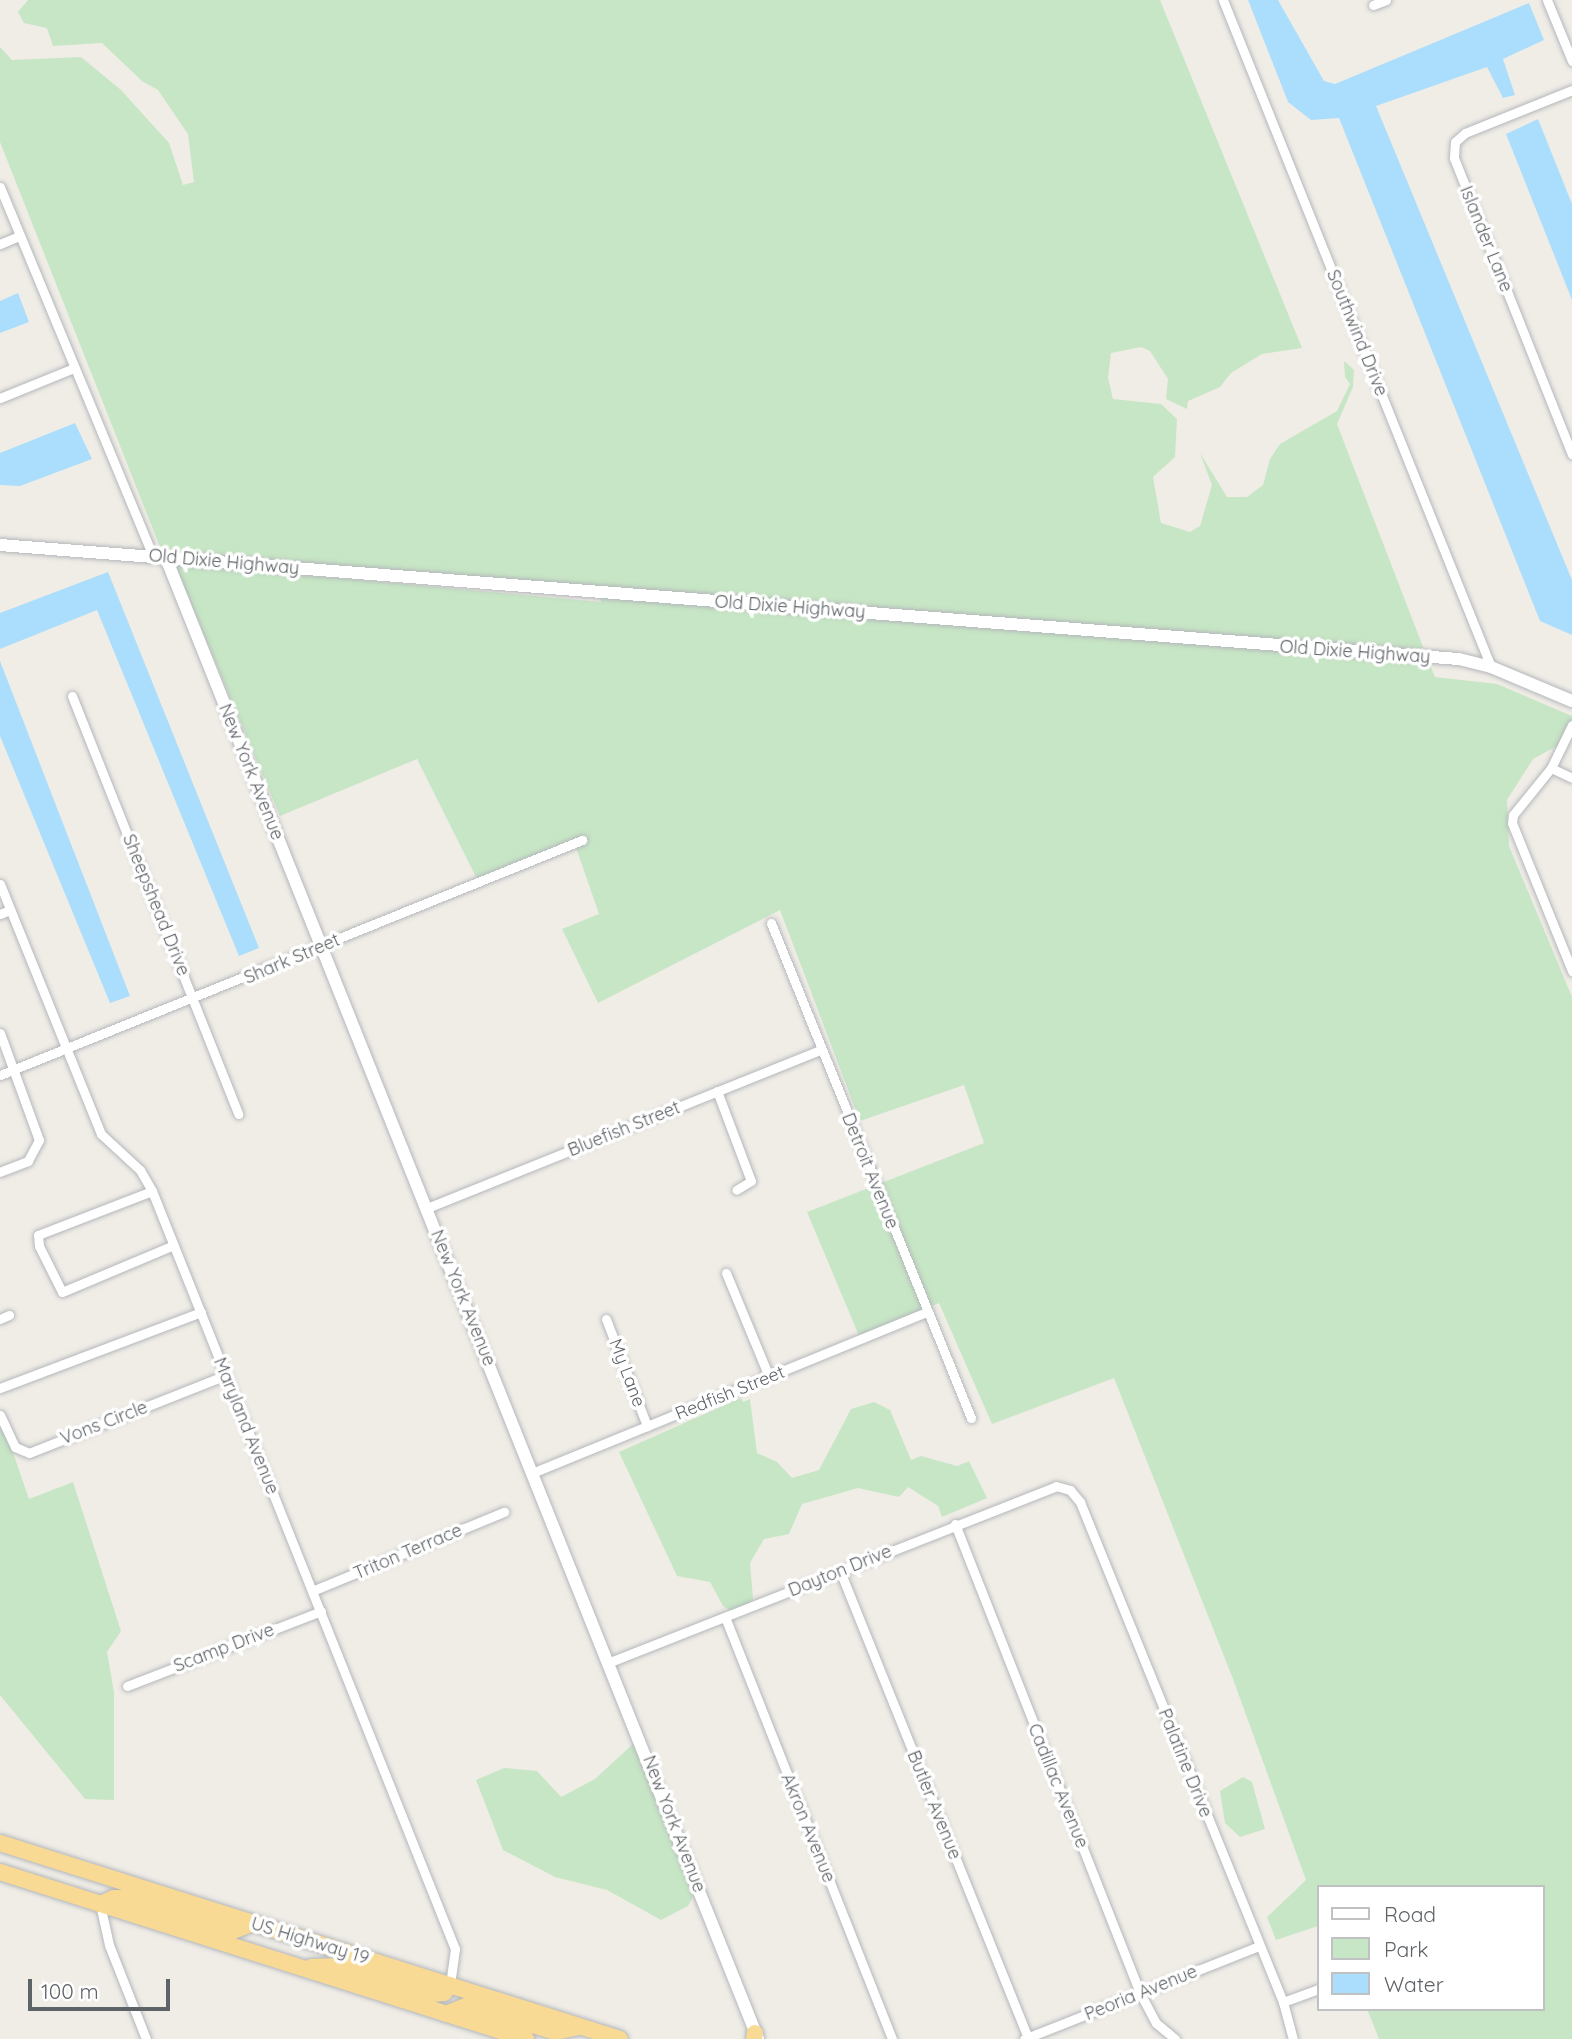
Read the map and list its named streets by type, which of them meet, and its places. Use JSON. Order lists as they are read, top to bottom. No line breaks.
{"streets":{"highway":["US Highway 19"],"street":["Islander Lane","Southwind Drive","Old Dixie Highway","New York Avenue","Sheepshead Drive","Shark Street","Bluefish Street","Detroit Avenue","My Lane","Redfish Street","Vons Circle","Maryland Avenue","Triton Terrace","Dayton Drive","Scamp Drive","Palatine Drive","Cadillac Avenue","Butler Avenue","Akron Avenue","Peoria Avenue"]},"crossings":[["Southwind Drive","Old Dixie Highway"],["Old Dixie Highway","New York Avenue"],["New York Avenue","Shark Street"],["New York Avenue","Bluefish Street"],["New York Avenue","Redfish Street"],["New York Avenue","Dayton Drive"],["Sheepshead Drive","Shark Street"],["Shark Street","Maryland Avenue"],["Bluefish Street","Detroit Avenue"],["Detroit Avenue","Redfish Street"],["My Lane","Redfish Street"],["Vons Circle","Maryland Avenue"],["Maryland Avenue","Triton Terrace"],["Maryland Avenue","Scamp Drive"],["Maryland Avenue","US Highway 19"],["Dayton Drive","Palatine Drive"],["Dayton Drive","Cadillac Avenue"],["Dayton Drive","Butler Avenue"],["Dayton Drive","Akron Avenue"],["Palatine Drive","Peoria Avenue"],["Cadillac Avenue","Peoria Avenue"],["Butler Avenue","Peoria Avenue"]],"legend":["Road","Park","Water"],"scale_bar":"100 m"}
